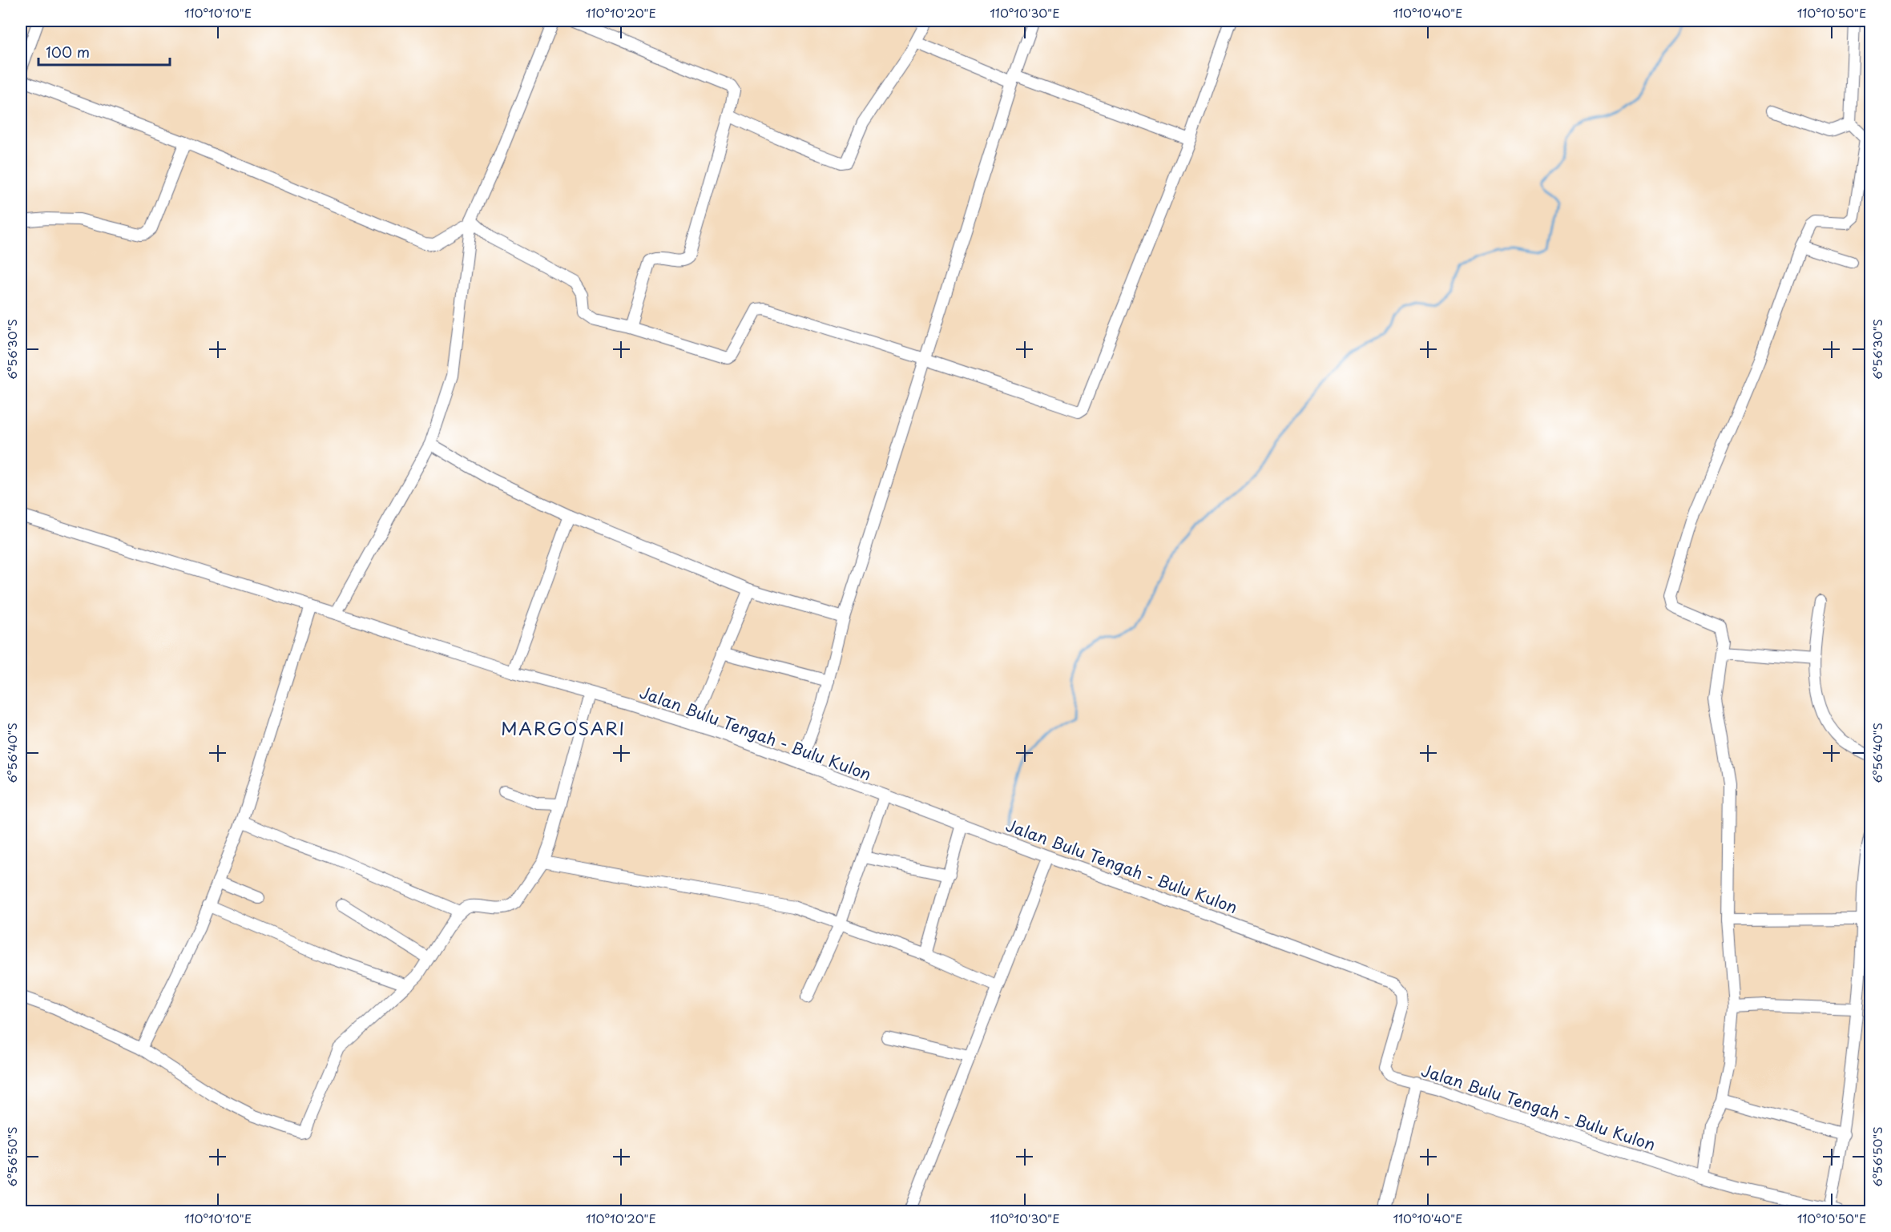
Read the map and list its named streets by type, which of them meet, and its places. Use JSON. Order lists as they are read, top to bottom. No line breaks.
{"streets":{"street":["Jalan Bulu Tengah - Bulu Kulon"]},"districts":["MARGOSARI"],"scale_bar":"100 m","coordinates":["110°10'10\"E","110°10'20\"E","110°10'30\"E","110°10'40\"E","110°10'50\"E","6°56'30\"S","6°56'40\"S","6°56'50\"S"]}
